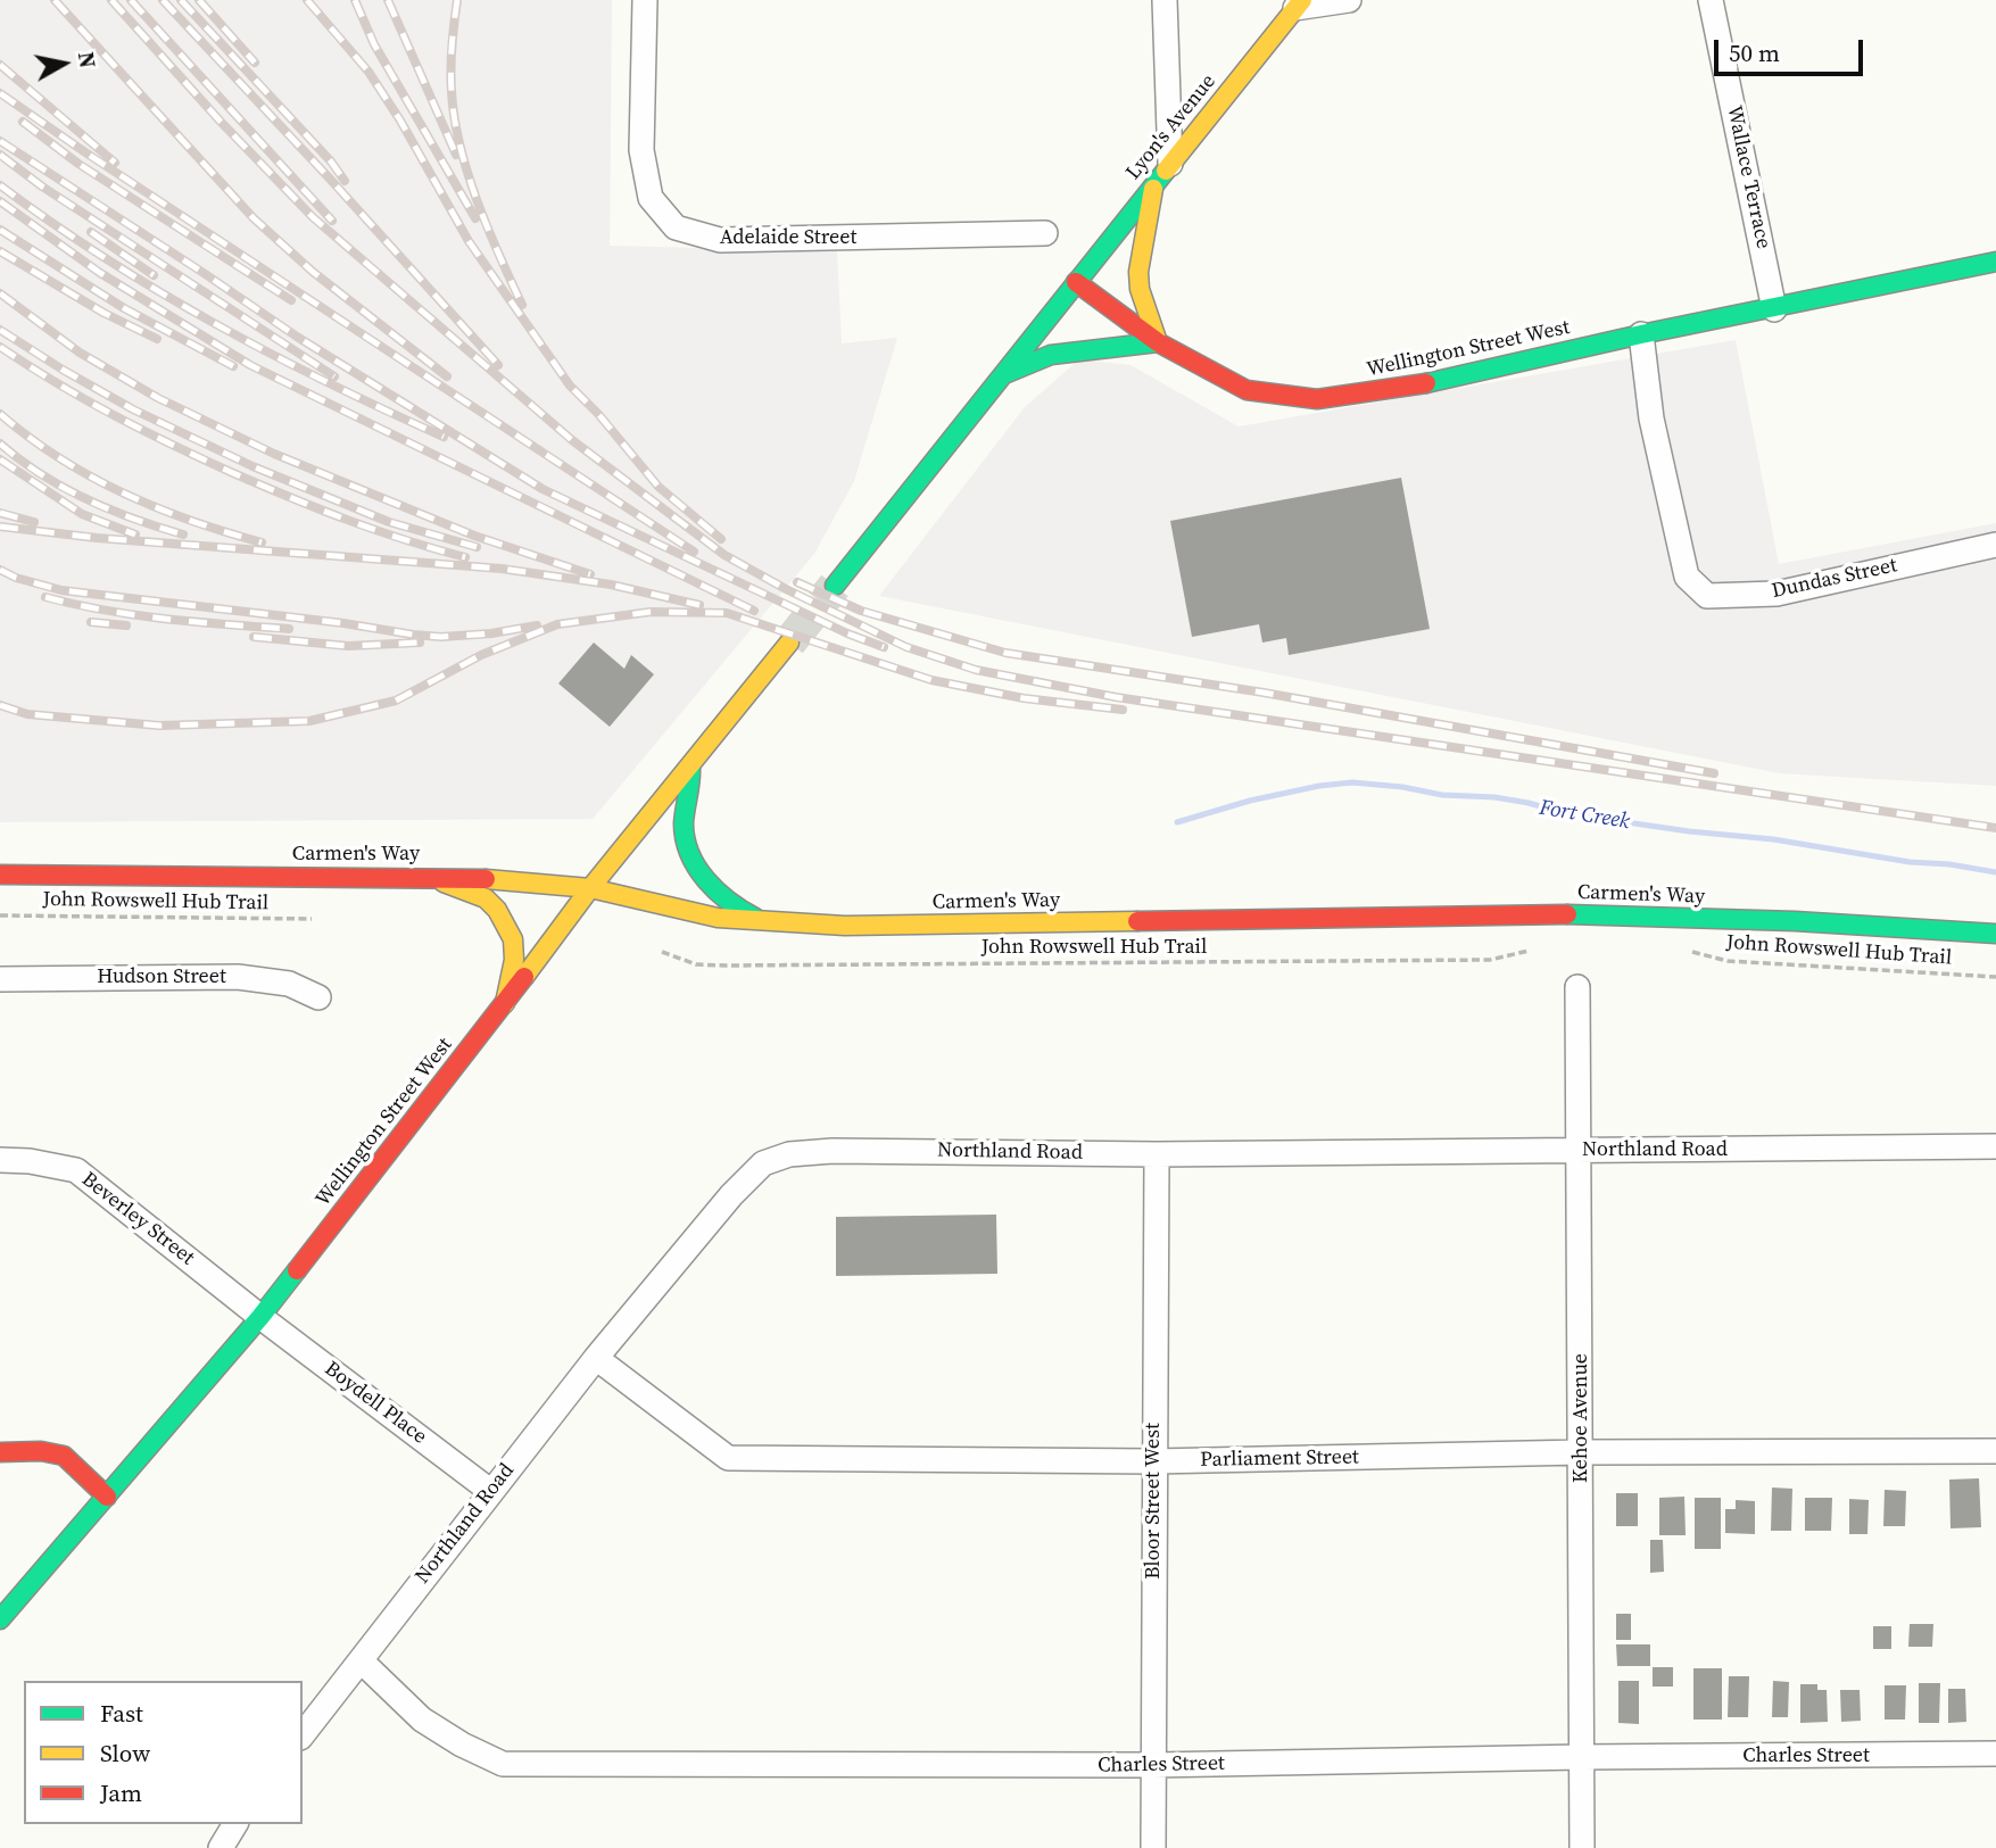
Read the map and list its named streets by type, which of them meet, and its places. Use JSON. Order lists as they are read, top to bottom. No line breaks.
{"streets":{"main road":["Lyon's Avenue","Wellington Street West","Carmen's Way"],"street":["Wallace Terrace","Adelaide Street","Dundas Street","Hudson Street","Northland Road","Beverley Street","Boydell Place","Kehoe Avenue","Parliament Street","Bloor Street West","Charles Street"],"path":["John Rowswell Hub Trail"]},"crossings":[["Lyon's Avenue","Wellington Street West"],["Wallace Terrace","Wellington Street West"],["Wellington Street West","Dundas Street"],["Wellington Street West","Carmen's Way"],["Wellington Street West","Beverley Street"],["Wellington Street West","Boydell Place"],["Northland Road","Boydell Place"],["Northland Road","Kehoe Avenue"],["Northland Road","Parliament Street"],["Northland Road","Bloor Street West"],["Northland Road","Charles Street"],["Beverley Street","Boydell Place"],["Kehoe Avenue","Parliament Street"],["Kehoe Avenue","Charles Street"],["Parliament Street","Bloor Street West"],["Bloor Street West","Charles Street"]],"water":["Fort Creek"],"legend":["Fast","Slow","Jam"],"scale_bar":"50 m","north":"right"}
